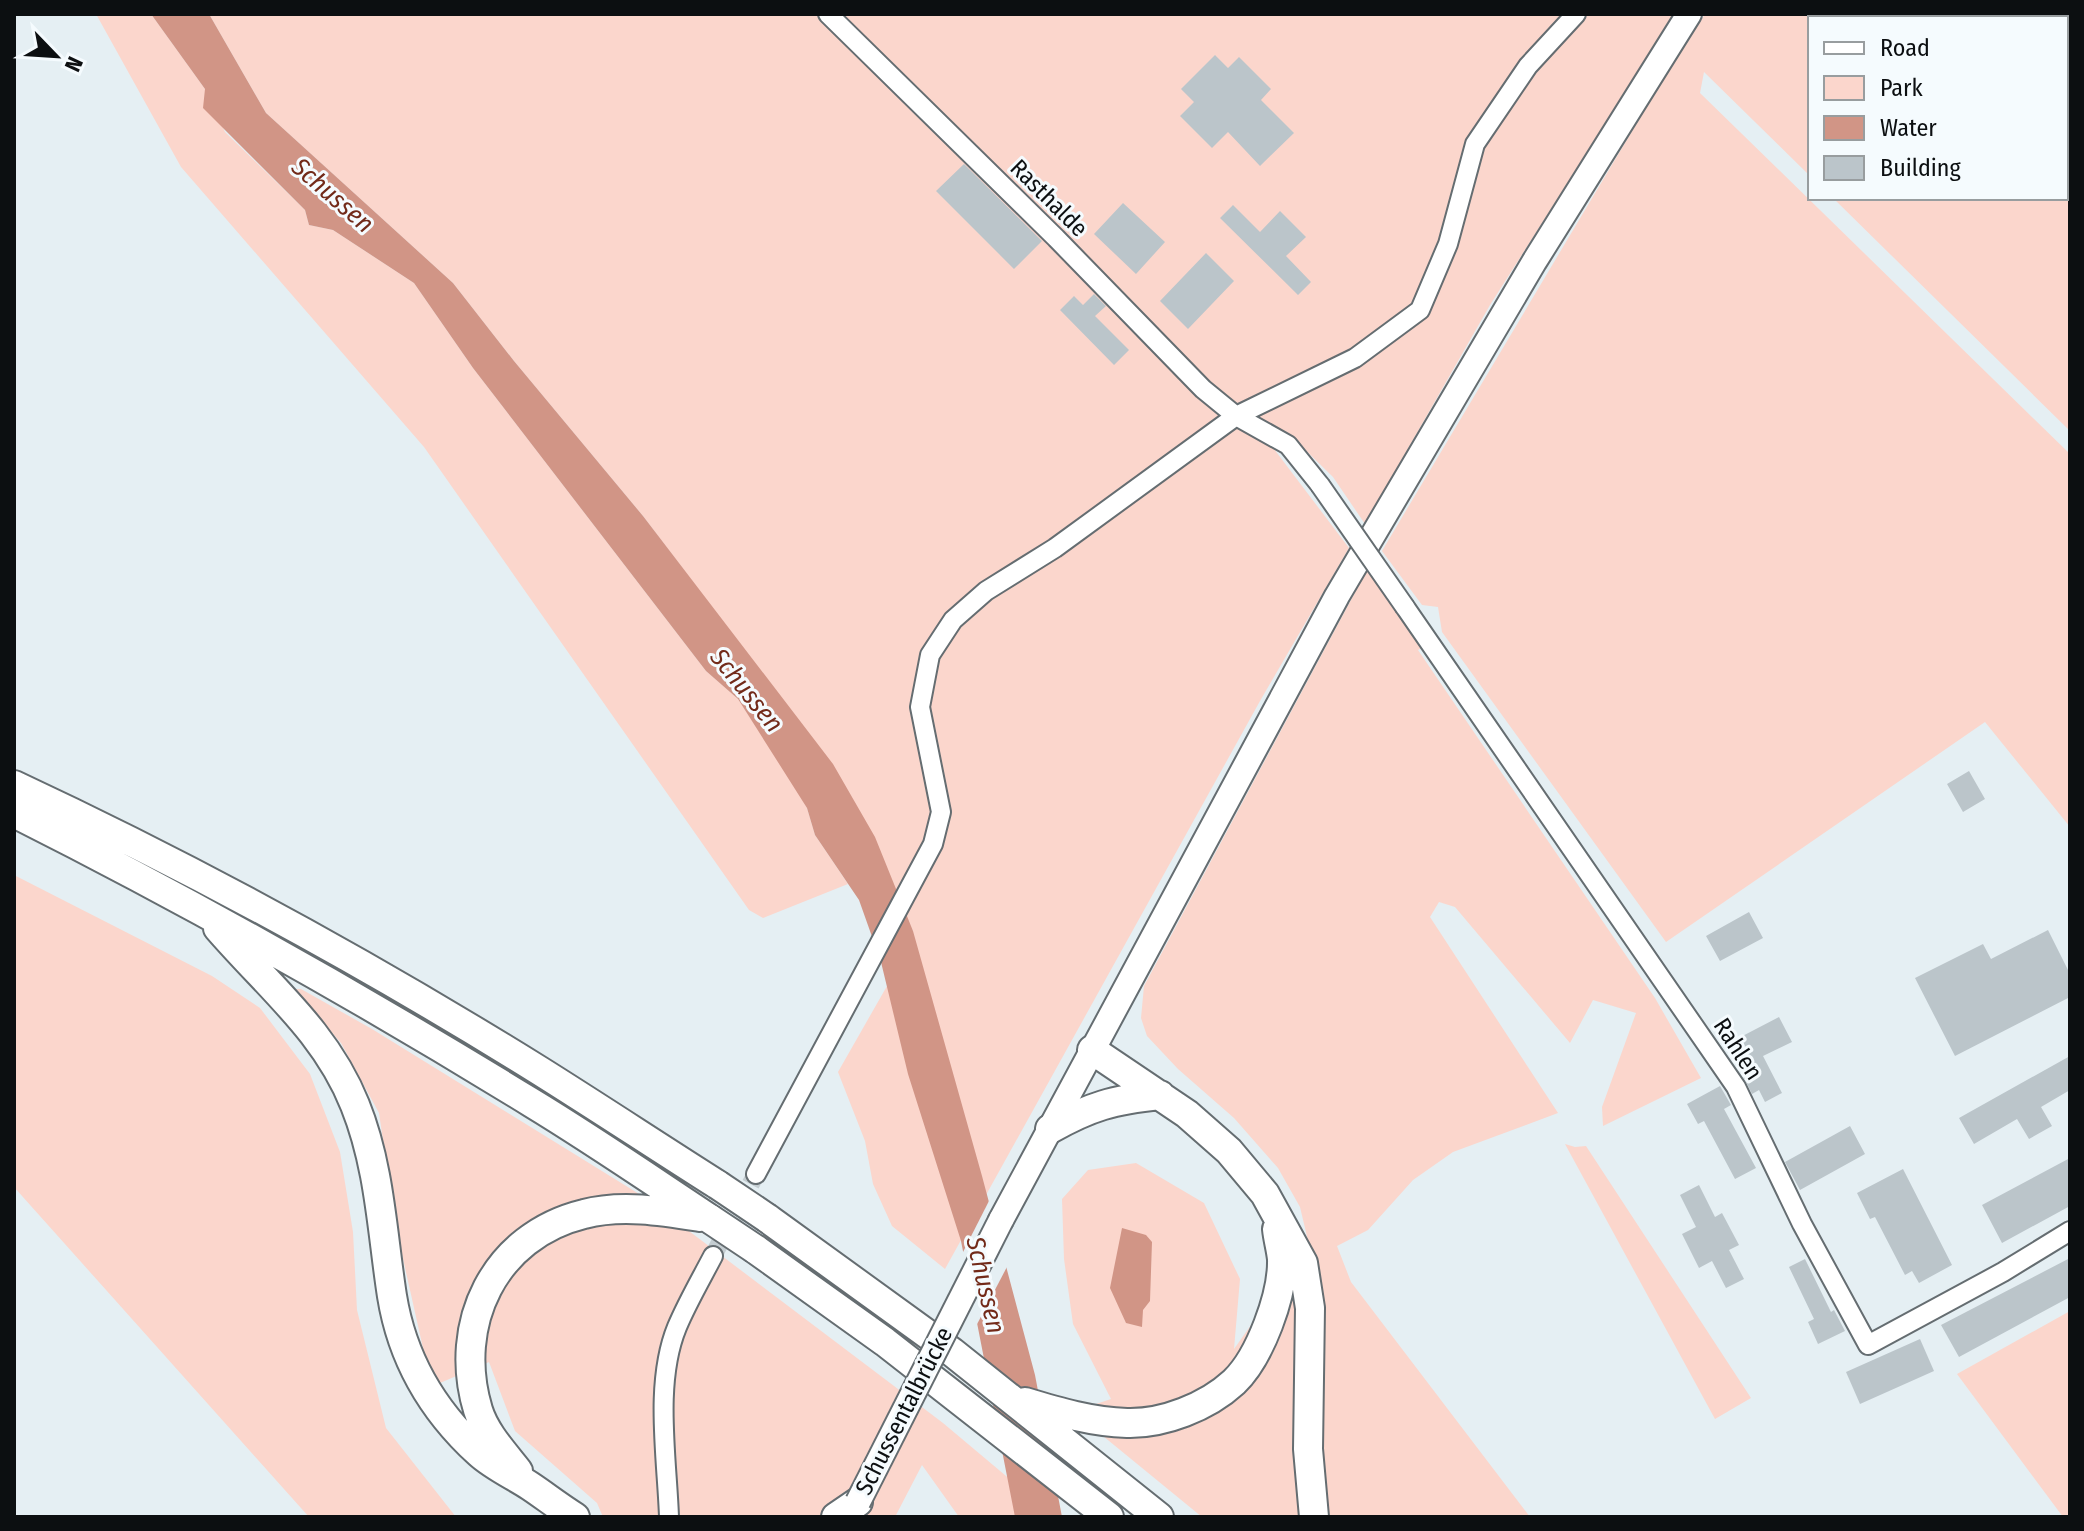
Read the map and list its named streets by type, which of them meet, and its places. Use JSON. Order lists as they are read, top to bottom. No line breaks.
{"streets":{"main road":["Schussentalbrücke"],"street":["Rasthalde","Rahlen"]},"crossings":[["Rasthalde","Rahlen"]],"water":["Schussen"],"legend":["Road","Park","Water","Building"],"north":"bottom right"}
